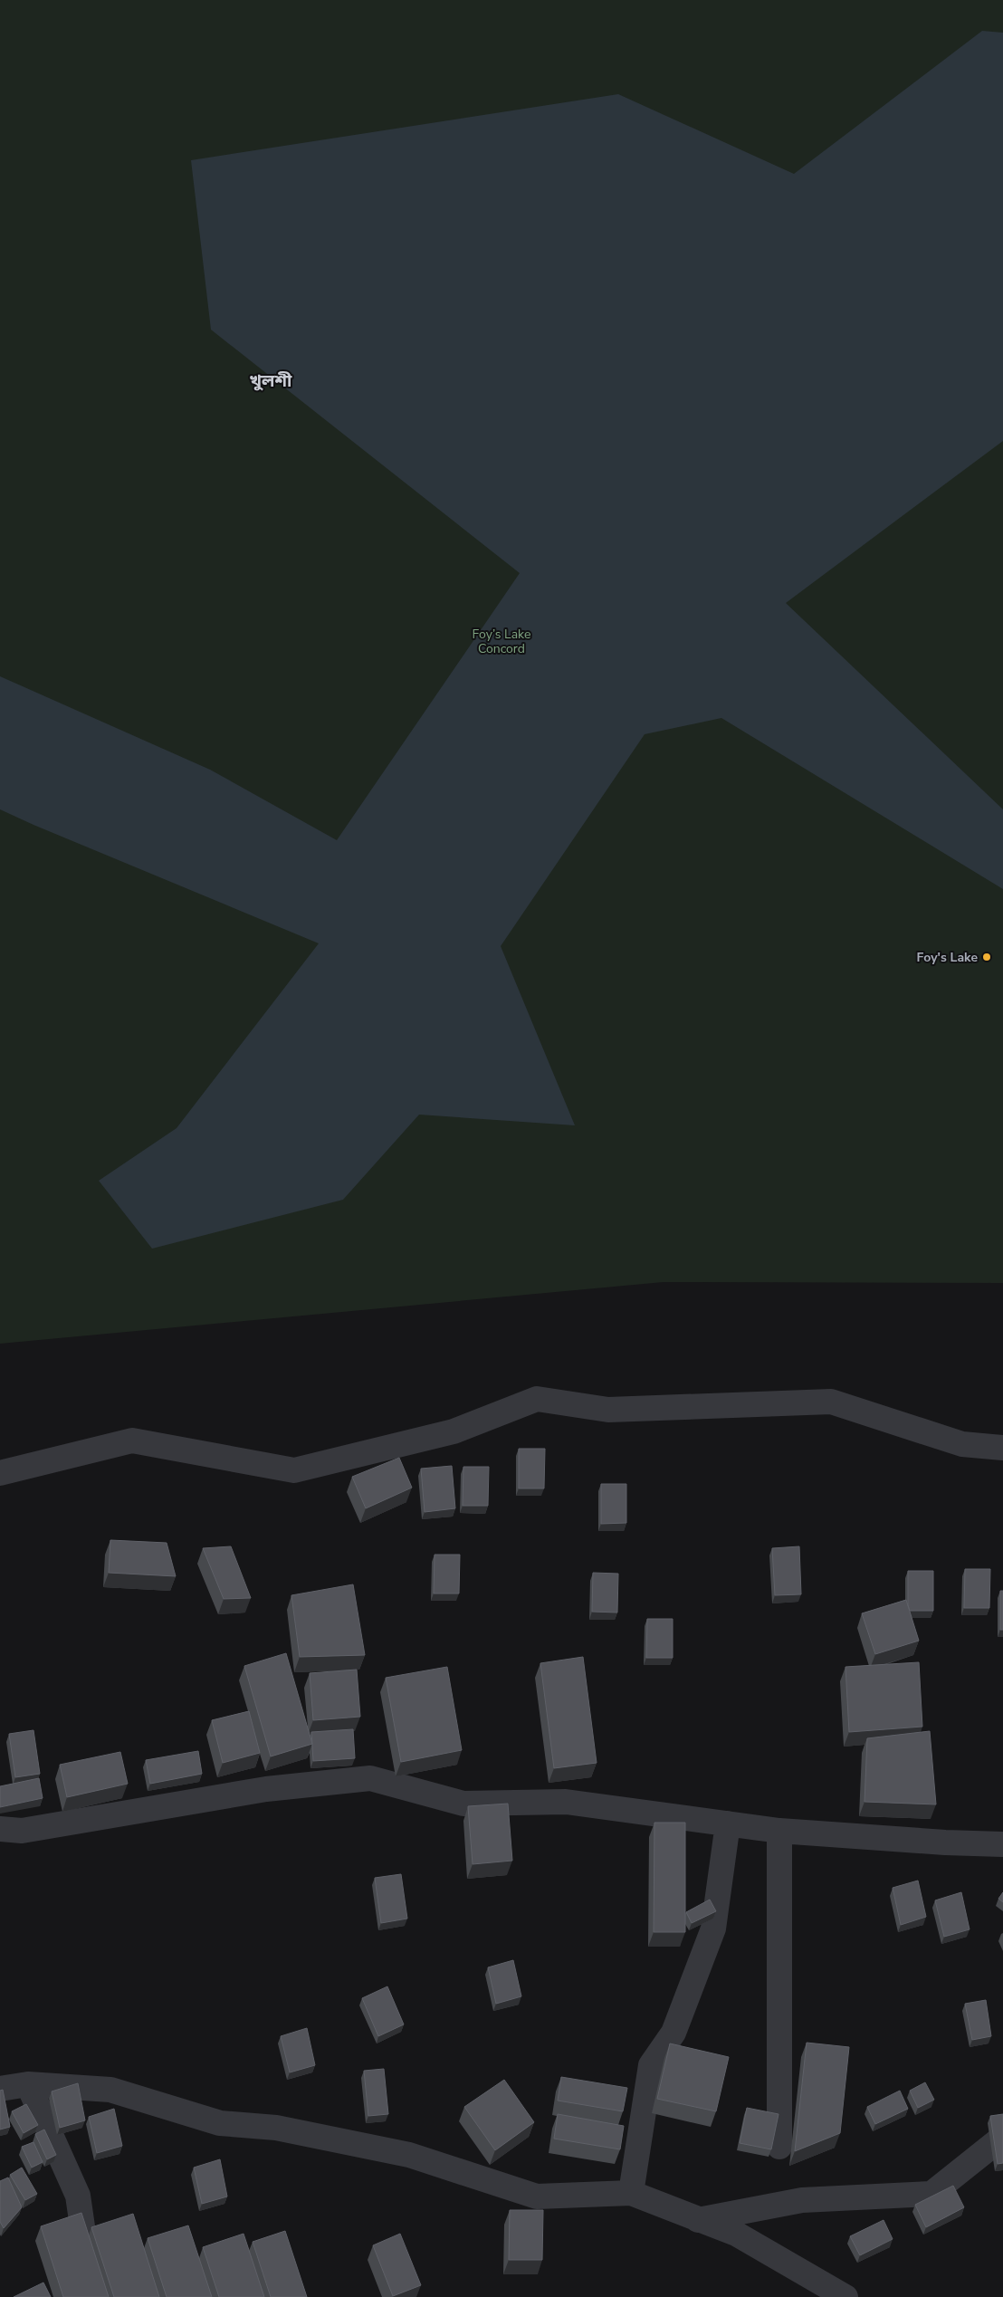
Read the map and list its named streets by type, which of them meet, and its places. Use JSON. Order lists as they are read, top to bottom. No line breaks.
{"districts":["খুলশী"],"parks":["Foy’s Lake Concord"],"places":["Foy's Lake"]}
